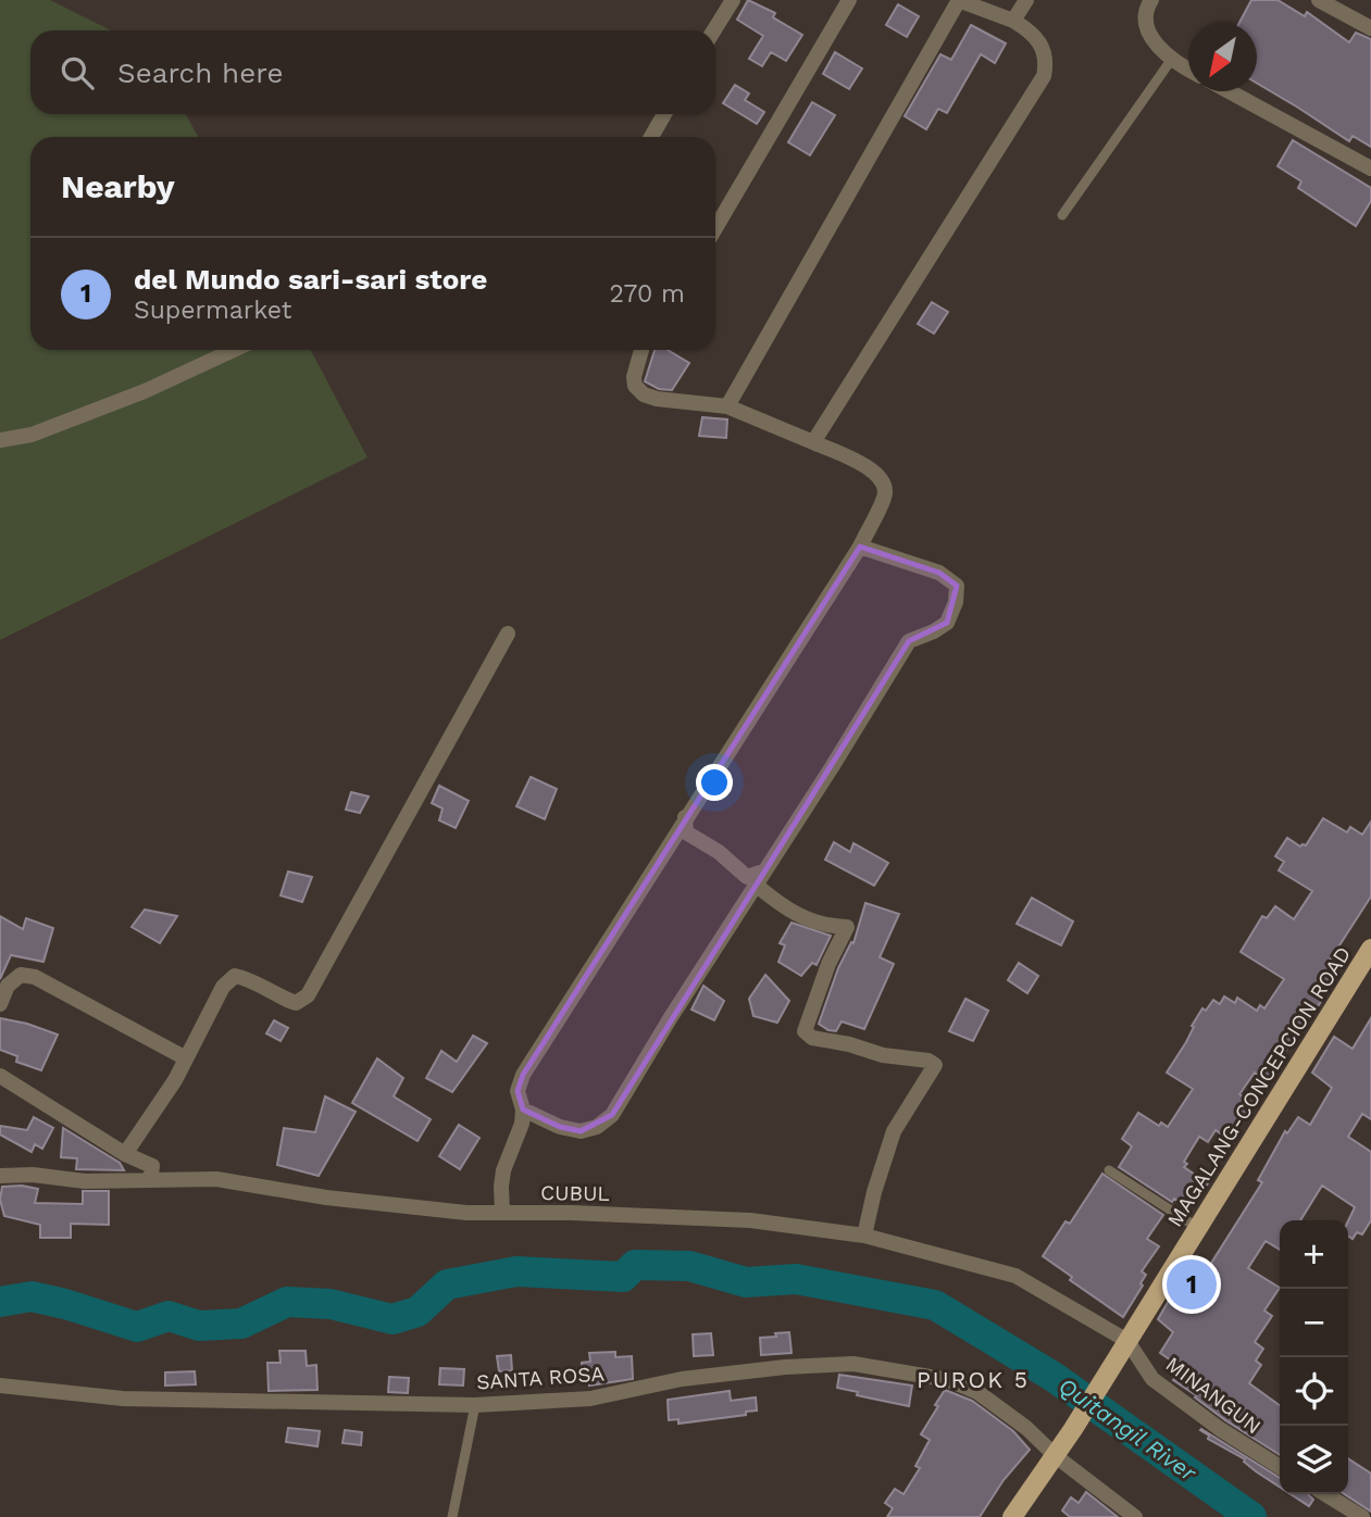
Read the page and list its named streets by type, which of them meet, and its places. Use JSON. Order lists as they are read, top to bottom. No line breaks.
{"streets":{"main road":["MAGALANG-CONCEPCION ROAD"],"street":["CUBUL","SANTA ROSA","MINANGUN"]},"crossings":[["MAGALANG-CONCEPCION ROAD","CUBUL"],["MAGALANG-CONCEPCION ROAD","SANTA ROSA"],["MAGALANG-CONCEPCION ROAD","MINANGUN"],["CUBUL","MINANGUN"]],"districts":["PUROK 5"],"water":["Quitangil River"],"north":"bottom left","page":{"search":"Search here","heading":"Nearby","list":[{"mark":"1","name":"del Mundo sari-sari store","note":"Supermarket","value":"270 m"}],"map_buttons":["+","−"],"pins":"1"}}
